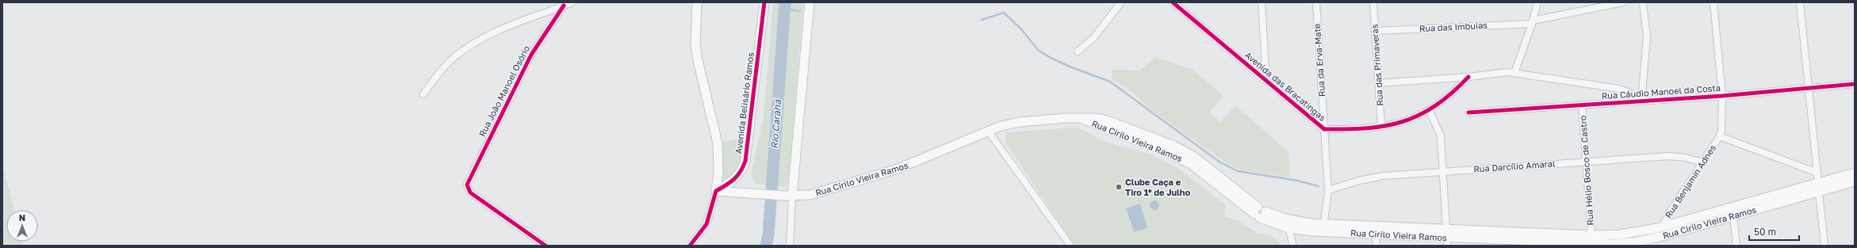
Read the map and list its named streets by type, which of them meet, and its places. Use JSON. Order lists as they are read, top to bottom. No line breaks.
{"streets":{"main road":["Avenida Belisário Ramos","Rua Cirilo Vieira Ramos"],"street":["Rua das Imbuias","Rua da Erva-Mate","Rua das Primaveras","Avenida das Bracatingas","Rua João Manoel Osório","Rua Cáudio Manoel da Costa","Rua Darcílio Amaral","Rua Hélio Bosco de Castro","Rua Benjamin Adnes"]},"crossings":[["Rua das Imbuias","Rua das Primaveras"],["Rua da Erva-Mate","Avenida das Bracatingas"],["Rua da Erva-Mate","Rua Cirilo Vieira Ramos"],["Rua da Erva-Mate","Rua Darcílio Amaral"],["Rua das Primaveras","Avenida das Bracatingas"],["Rua Cáudio Manoel da Costa","Rua Hélio Bosco de Castro"],["Avenida Belisário Ramos","Rua Cirilo Vieira Ramos"],["Rua Cirilo Vieira Ramos","Rua Hélio Bosco de Castro"],["Rua Cirilo Vieira Ramos","Rua Benjamin Adnes"],["Rua Darcílio Amaral","Rua Hélio Bosco de Castro"],["Rua Darcílio Amaral","Rua Benjamin Adnes"]],"water":["Rio Carahá"],"places":["Clube Caça e Tiro 1º de Julho"],"scale_bar":"50 m","north":"top"}
